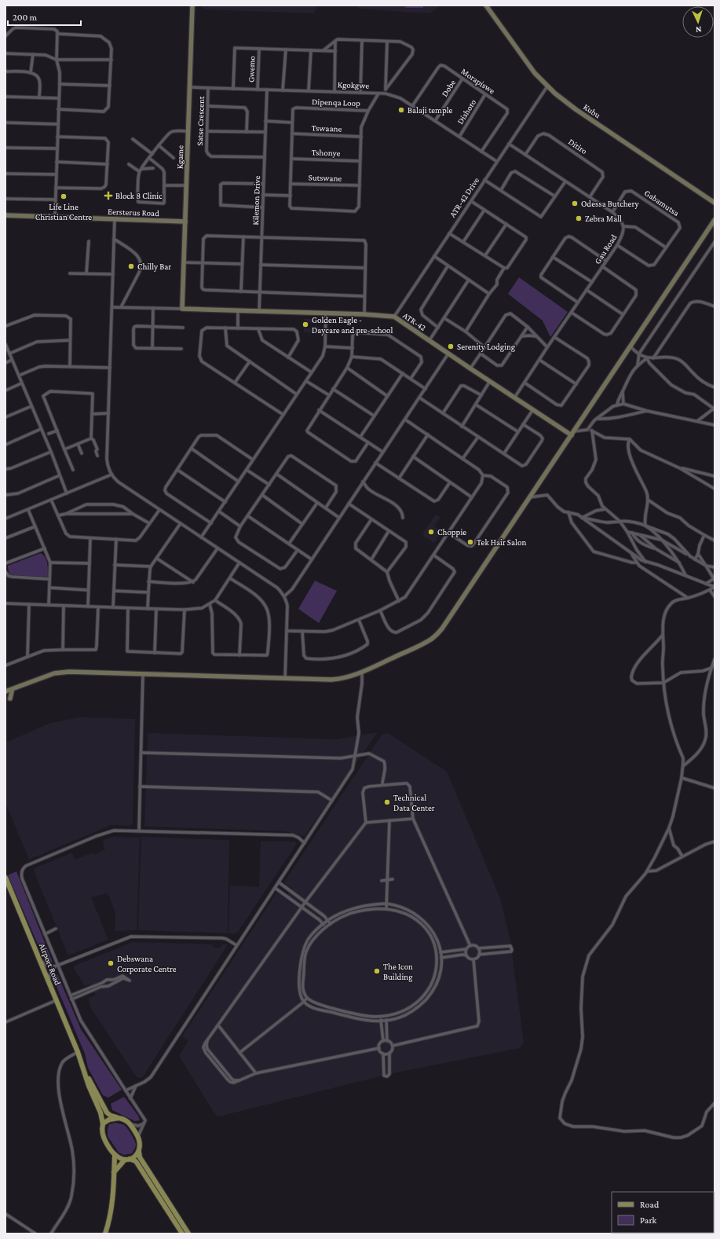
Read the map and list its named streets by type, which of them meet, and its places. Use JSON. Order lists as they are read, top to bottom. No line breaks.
{"streets":{"main road":["Kubu","Kgame","Eersterus Road","ATR-42","Airport Road"],"street":["Gwemo","Morapiswe","Kgokgwe","Dobe","Dipenqa Loop","Dishoro","Satse Crescent","Tswaane","Ditiro","Tshonye","Sutswane","ATR-42 Drive","Kilemon Drive","Gabamutsa","Gau Road"]},"crossings":[["Gwemo","Kgokgwe"],["Morapiswe","Kgokgwe"],["Morapiswe","Dobe"],["Morapiswe","Dishoro"],["Kgokgwe","Dobe"],["Kgokgwe","Dishoro"],["Kgokgwe","Satse Crescent"],["Kgokgwe","Kgame"],["Kgokgwe","ATR-42 Drive"],["Kgokgwe","Kilemon Drive"],["Dipenqa Loop","Tswaane"],["Dipenqa Loop","Tshonye"],["Dipenqa Loop","Sutswane"],["Kubu","ATR-42 Drive"],["Satse Crescent","Kilemon Drive"],["Ditiro","Gau Road"],["Kgame","Eersterus Road"],["Kgame","ATR-42"],["ATR-42 Drive","Gau Road"],["ATR-42 Drive","ATR-42"],["Kilemon Drive","ATR-42"],["Gabamutsa","Gau Road"],["Gau Road","ATR-42"]],"places":{"other":["Balaji temple","Life Line Christian Centre","Odessa Butchery","Zebra Mall","Chilly Bar","Golden Eagle - Daycare and pre-school","Serenity Lodging","Choppie","Tek Hair Salon","Technical Data Center","Debswana Corporate Centre","The Icon Building"],"health":["Block 8 Clinic"]},"legend":["Road","Park"],"scale_bar":"200 m","north":"bottom"}
